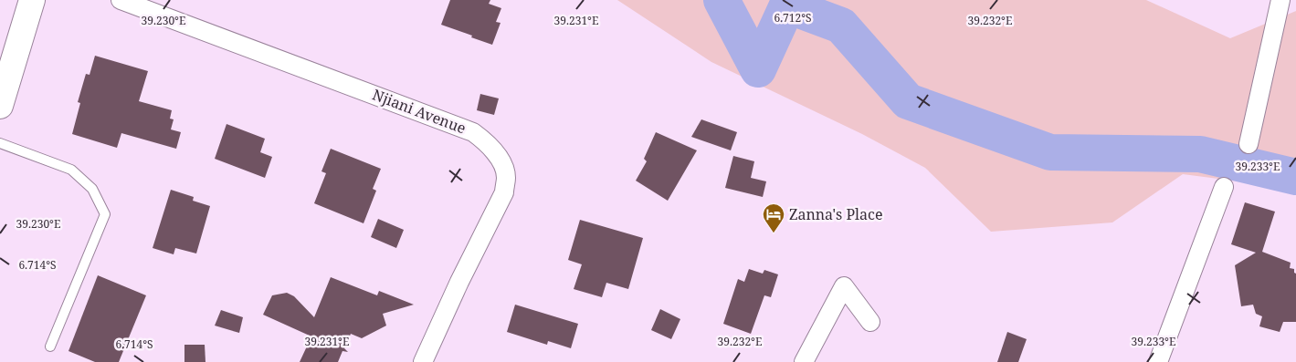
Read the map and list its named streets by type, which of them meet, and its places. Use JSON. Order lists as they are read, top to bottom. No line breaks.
{"streets":{"street":["Njiani Avenue"]},"places":{"hotel":["Zanna's Place"]},"coordinates":["6.712°S","39.230°E","39.231°E","39.232°E","39.233°E","6.714°S"]}
